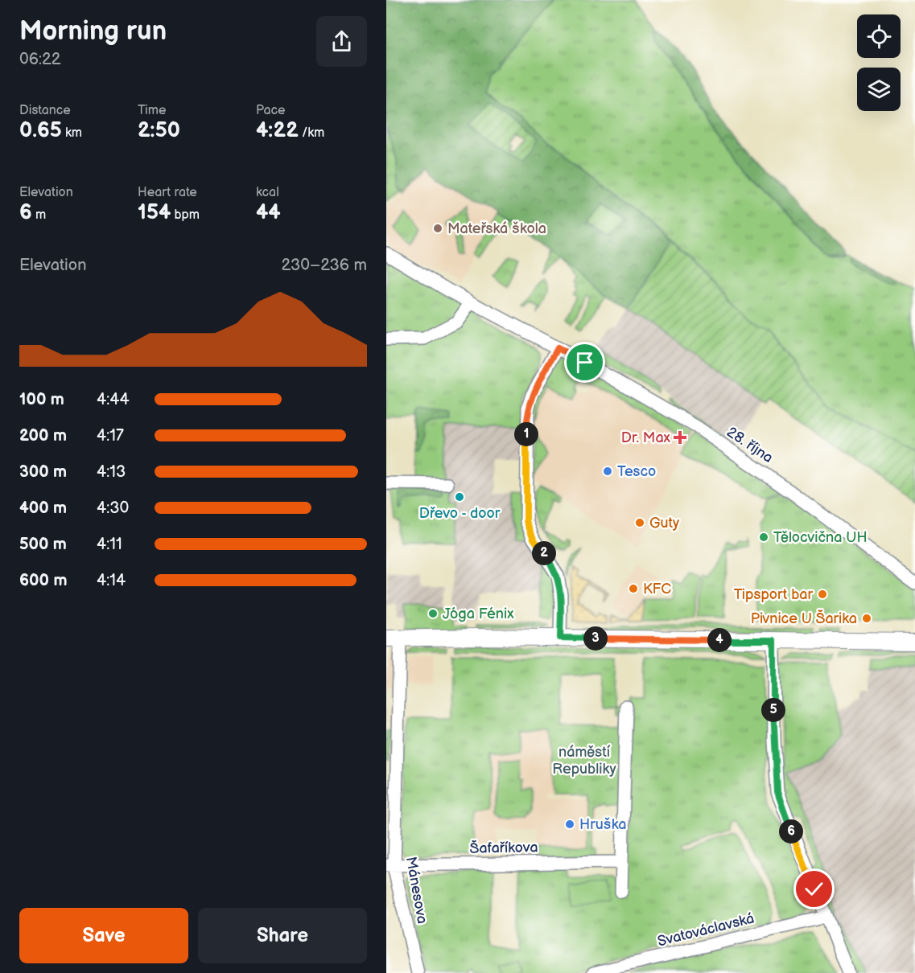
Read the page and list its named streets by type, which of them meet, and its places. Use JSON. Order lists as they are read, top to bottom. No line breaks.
{"streets":{"street":["28. října","Šafaříkova","Mánesova","Svatováclavská"]},"crossings":[["Šafaříkova","Mánesova"]],"parks":["náměstí Republiky"],"places":{"other":["Mateřská škola","Tesco","Dřevo - door","Guty","Tělocvična UH","KFC","Tipsport bar","Jóga Fénix","Pivnice U Šarika","Hruška"],"health":["Dr. Max"]},"page":{"heading":["Morning run","06:22"],"stats":[["Distance","0.65 km"],["Time","2:50"],["Pace","4:22 /km"],["Elevation","6 m"],["Heart rate","154 bpm"],["kcal","44"]],"chart":["Elevation","230–236 m"],"list":[{"name":"100 m","note":"4:44"},{"name":"200 m","note":"4:17"},{"name":"300 m","note":"4:13"},{"name":"400 m","note":"4:30"},{"name":"500 m","note":"4:11"},{"name":"600 m","note":"4:14"}],"pins":["1","2","3","4","5","6"],"buttons":["Save","Share"]}}
